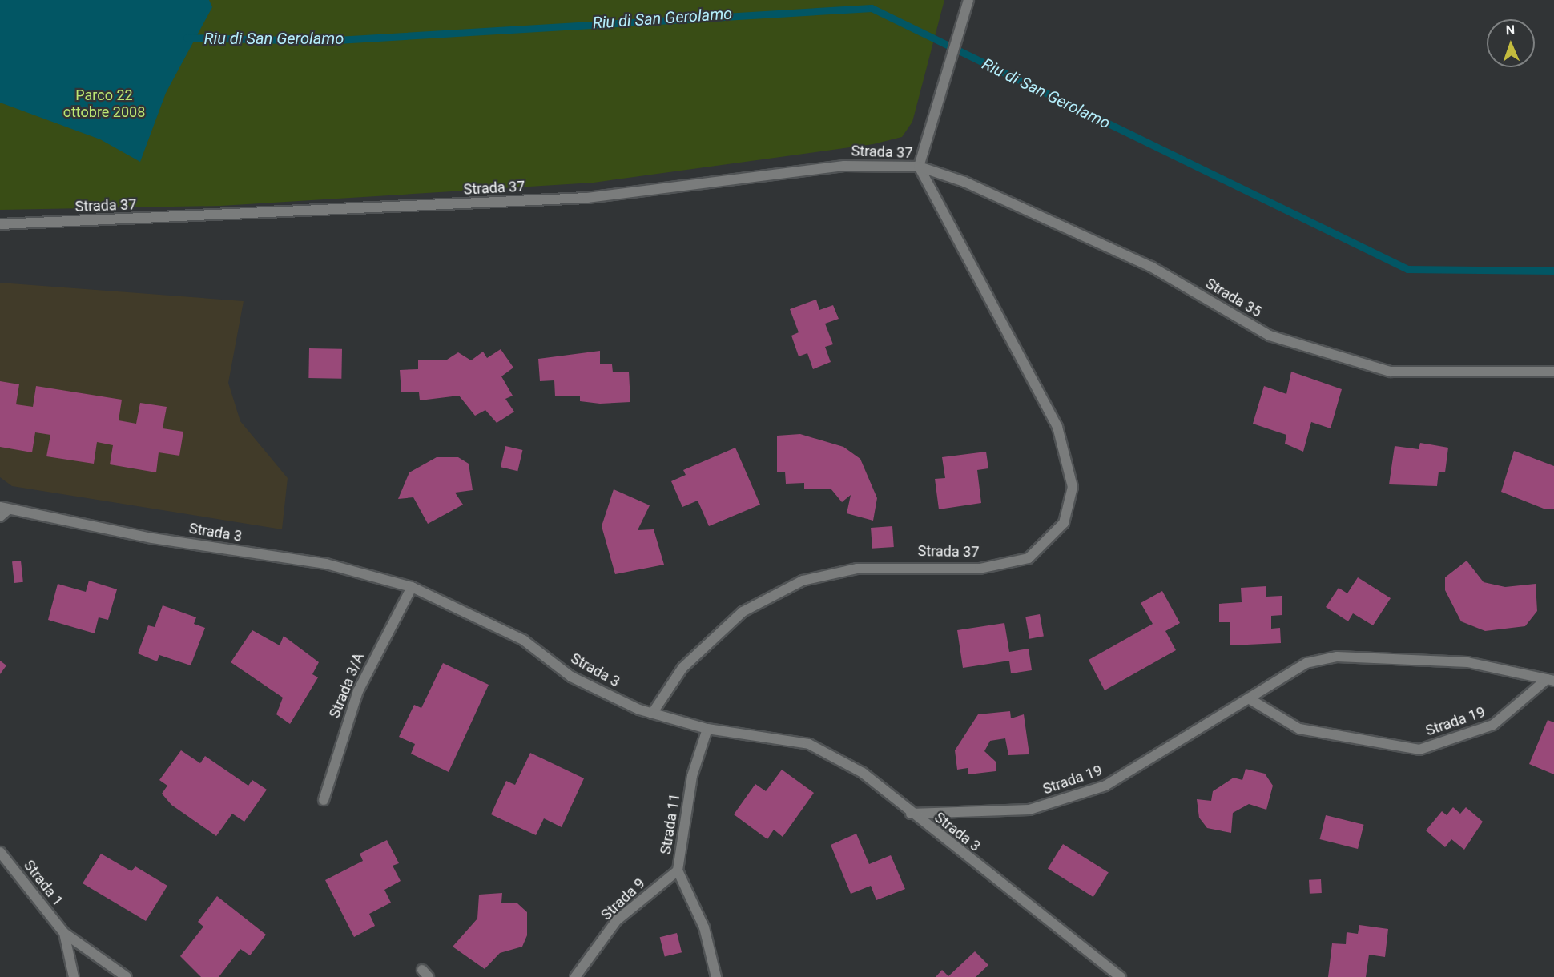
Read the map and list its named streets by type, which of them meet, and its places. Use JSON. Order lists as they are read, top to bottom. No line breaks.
{"streets":{"street":["Strada 37","Strada 35","Strada 3","Strada 3/A","Strada 19","Strada 11","Strada 1","Strada 9"]},"crossings":[["Strada 37","Strada 35"],["Strada 37","Strada 3"],["Strada 3","Strada 3/A"],["Strada 3","Strada 19"],["Strada 3","Strada 11"],["Strada 11","Strada 9"]],"water":["Riu di San Gerolamo"],"parks":["Parco 22 ottobre 2008"],"north":"top"}
